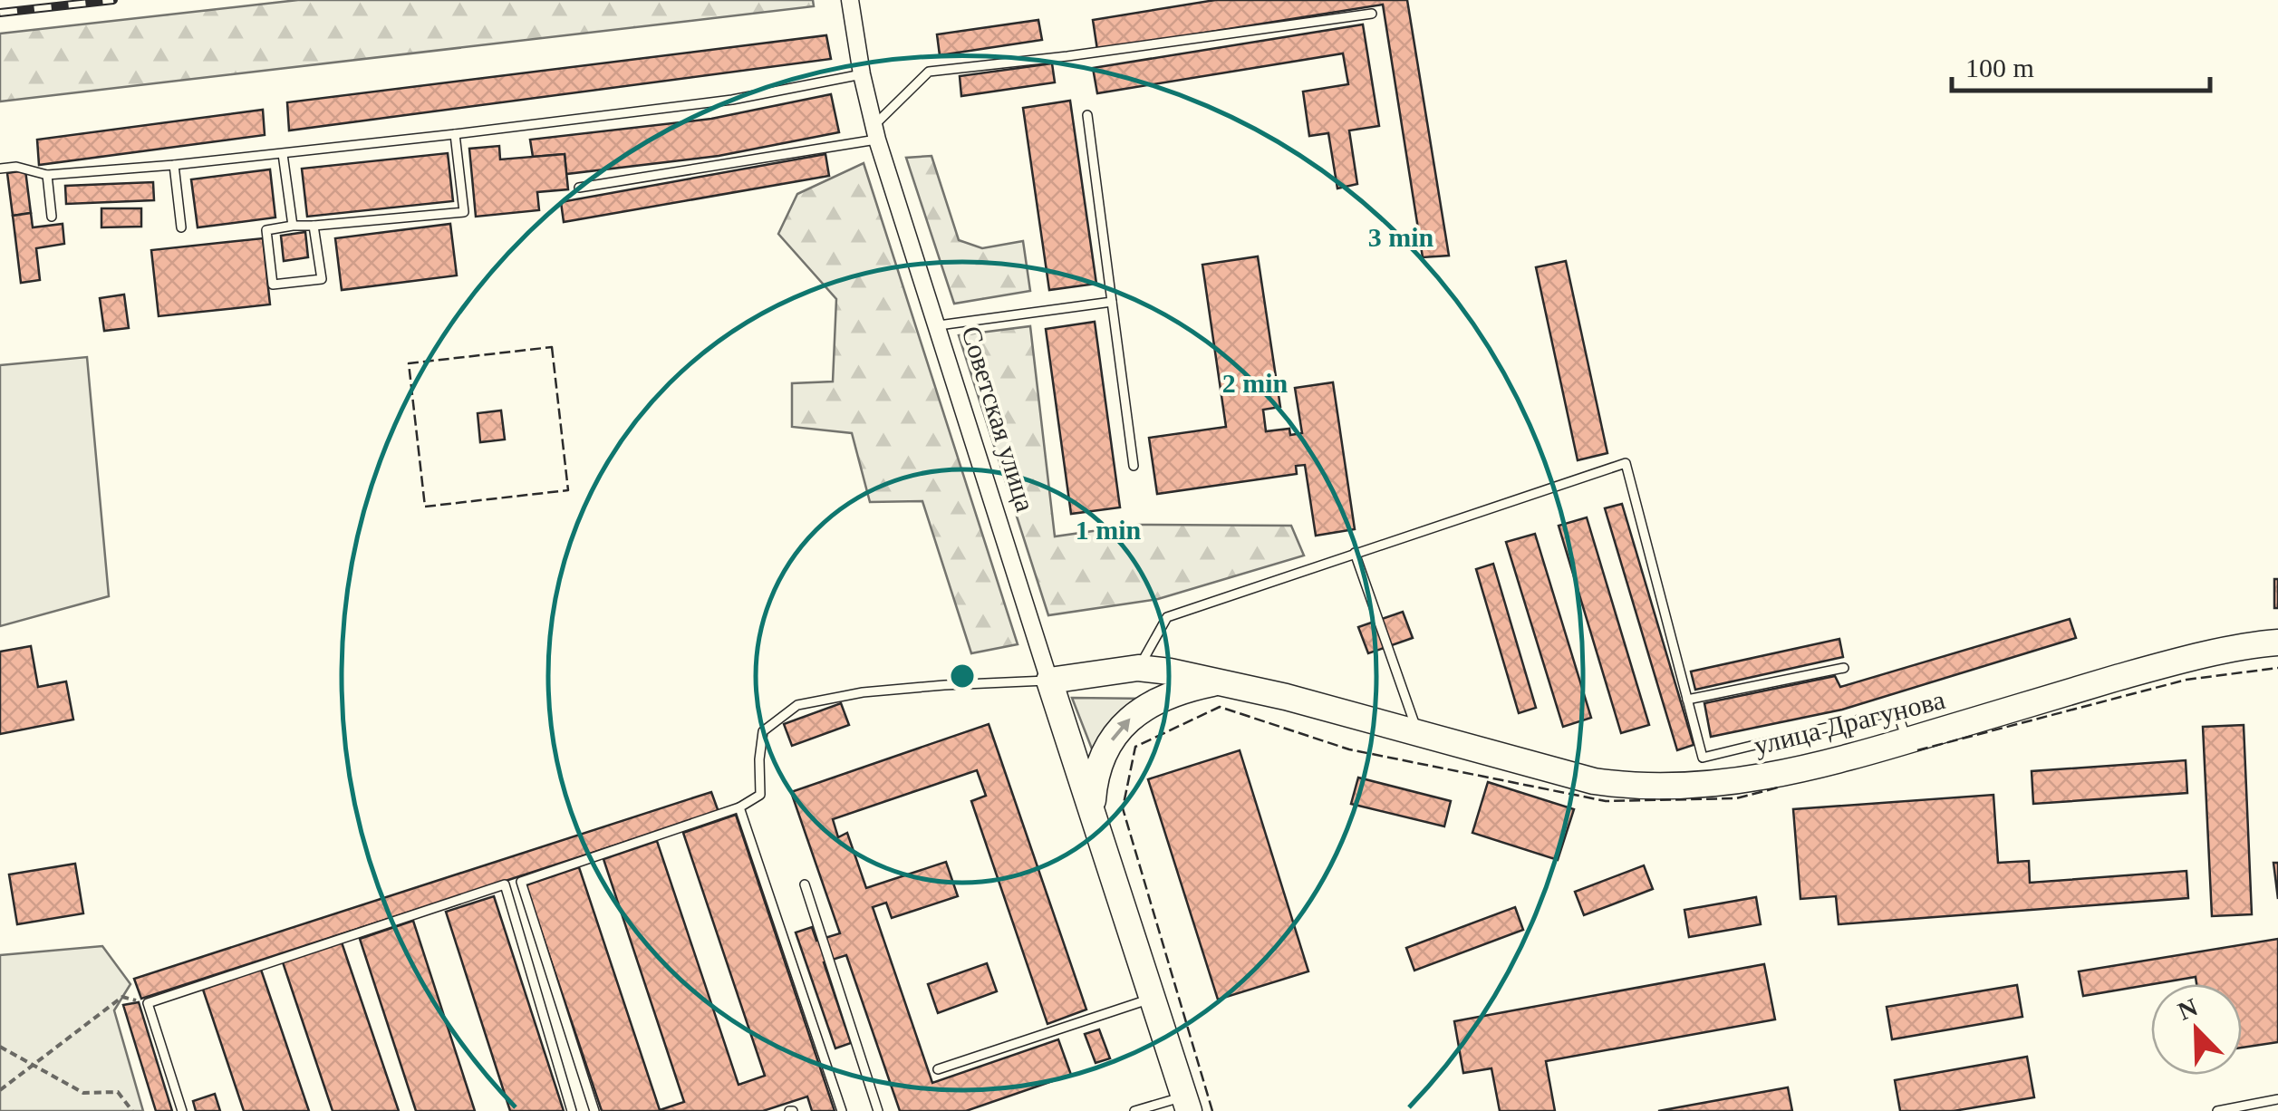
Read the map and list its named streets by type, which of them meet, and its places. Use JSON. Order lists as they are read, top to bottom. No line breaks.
{"streets":{"main road":["Советская улица","улица Драгунова"]},"crossings":[["Советская улица","улица Драгунова"]],"scale_bar":"100 m","north":"top left","rings":["3 min","2 min","1 min"]}
